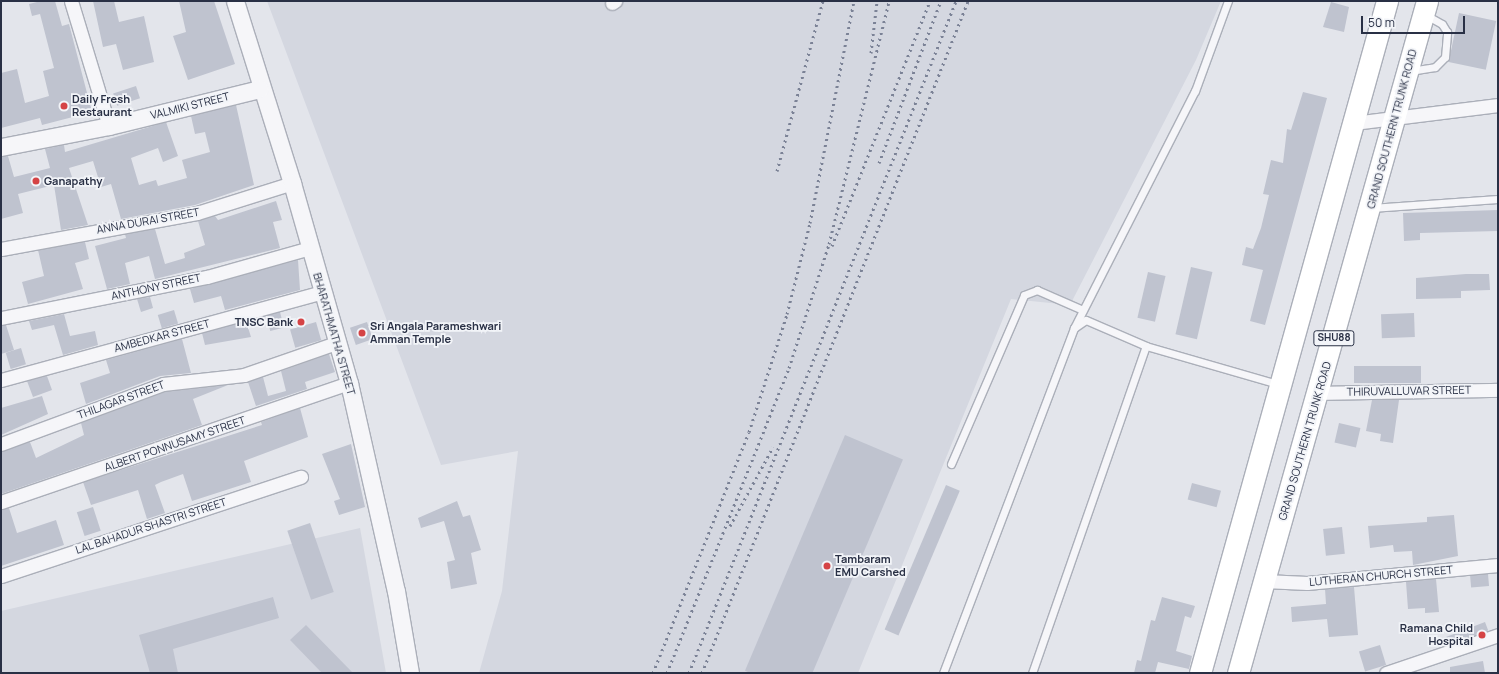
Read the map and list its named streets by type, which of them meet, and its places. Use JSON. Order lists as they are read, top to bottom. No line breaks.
{"streets":{"main road":["GRAND SOUTHERN TRUNK ROAD","SHU88"],"street":["VALMIKI STREET","ANNA DURAI STREET","ANTHONY STREET","BHARATHMATHA STREET","AMBEDKAR STREET","THIRUVALLUVAR STREET","THILAGAR STREET","ALBERT PONNUSAMY STREET","LAL BAHADUR SHASTRI STREET","LUTHERAN CHURCH STREET"]},"crossings":[["VALMIKI STREET","BHARATHMATHA STREET"],["GRAND SOUTHERN TRUNK ROAD","THIRUVALLUVAR STREET"],["GRAND SOUTHERN TRUNK ROAD","LUTHERAN CHURCH STREET"],["ANNA DURAI STREET","BHARATHMATHA STREET"],["ANTHONY STREET","BHARATHMATHA STREET"],["BHARATHMATHA STREET","AMBEDKAR STREET"],["BHARATHMATHA STREET","THILAGAR STREET"],["BHARATHMATHA STREET","ALBERT PONNUSAMY STREET"]],"places":["Daily Fresh Restaurant","Ganapathy","TNSC Bank","Sri Angala Parameshwari Amman Temple","Tambaram EMU Carshed","Ramana Child Hospital"],"scale_bar":"50 m"}
